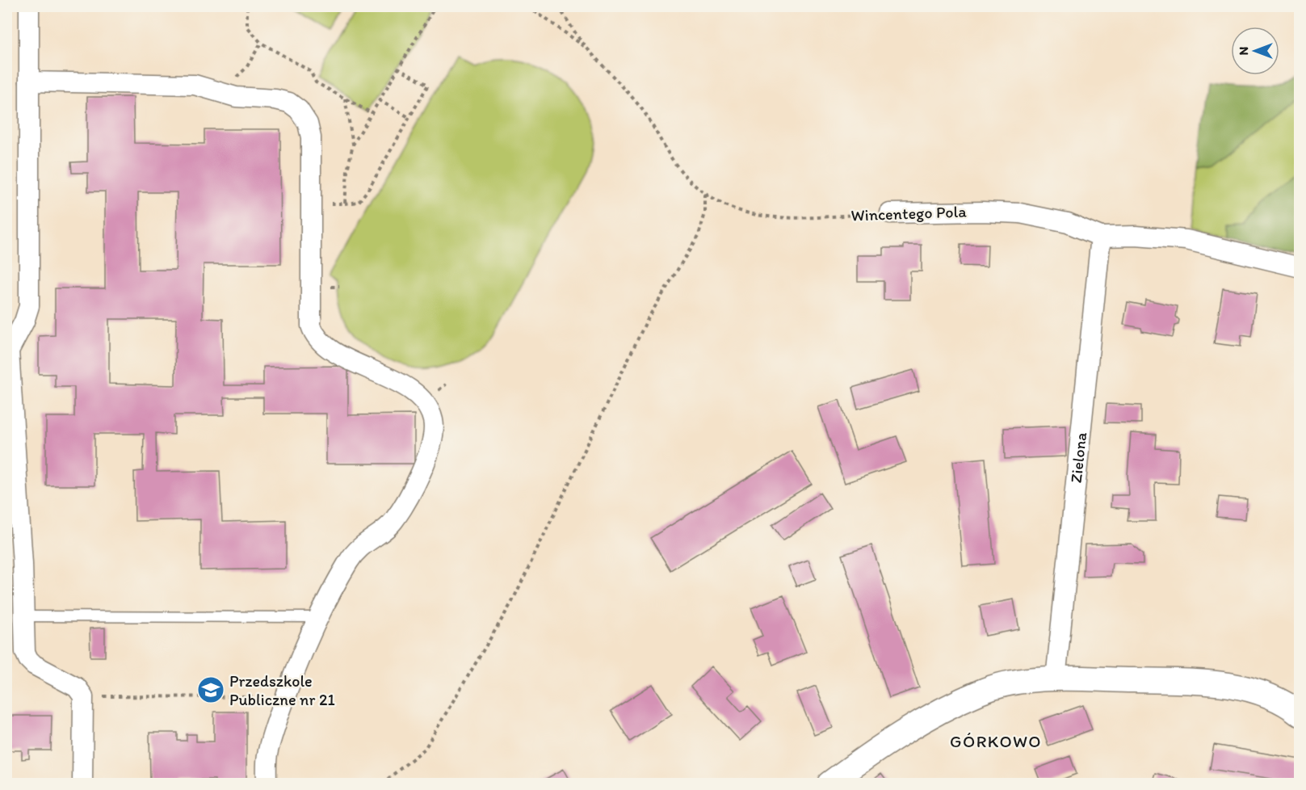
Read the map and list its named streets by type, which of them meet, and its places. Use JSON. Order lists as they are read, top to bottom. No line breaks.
{"streets":{"street":["Wincentego Pola","Zielona"]},"crossings":[["Wincentego Pola","Zielona"]],"districts":["GÓRKOWO"],"places":{"school or university":["Przedszkole Publiczne nr 21"]},"north":"left"}
